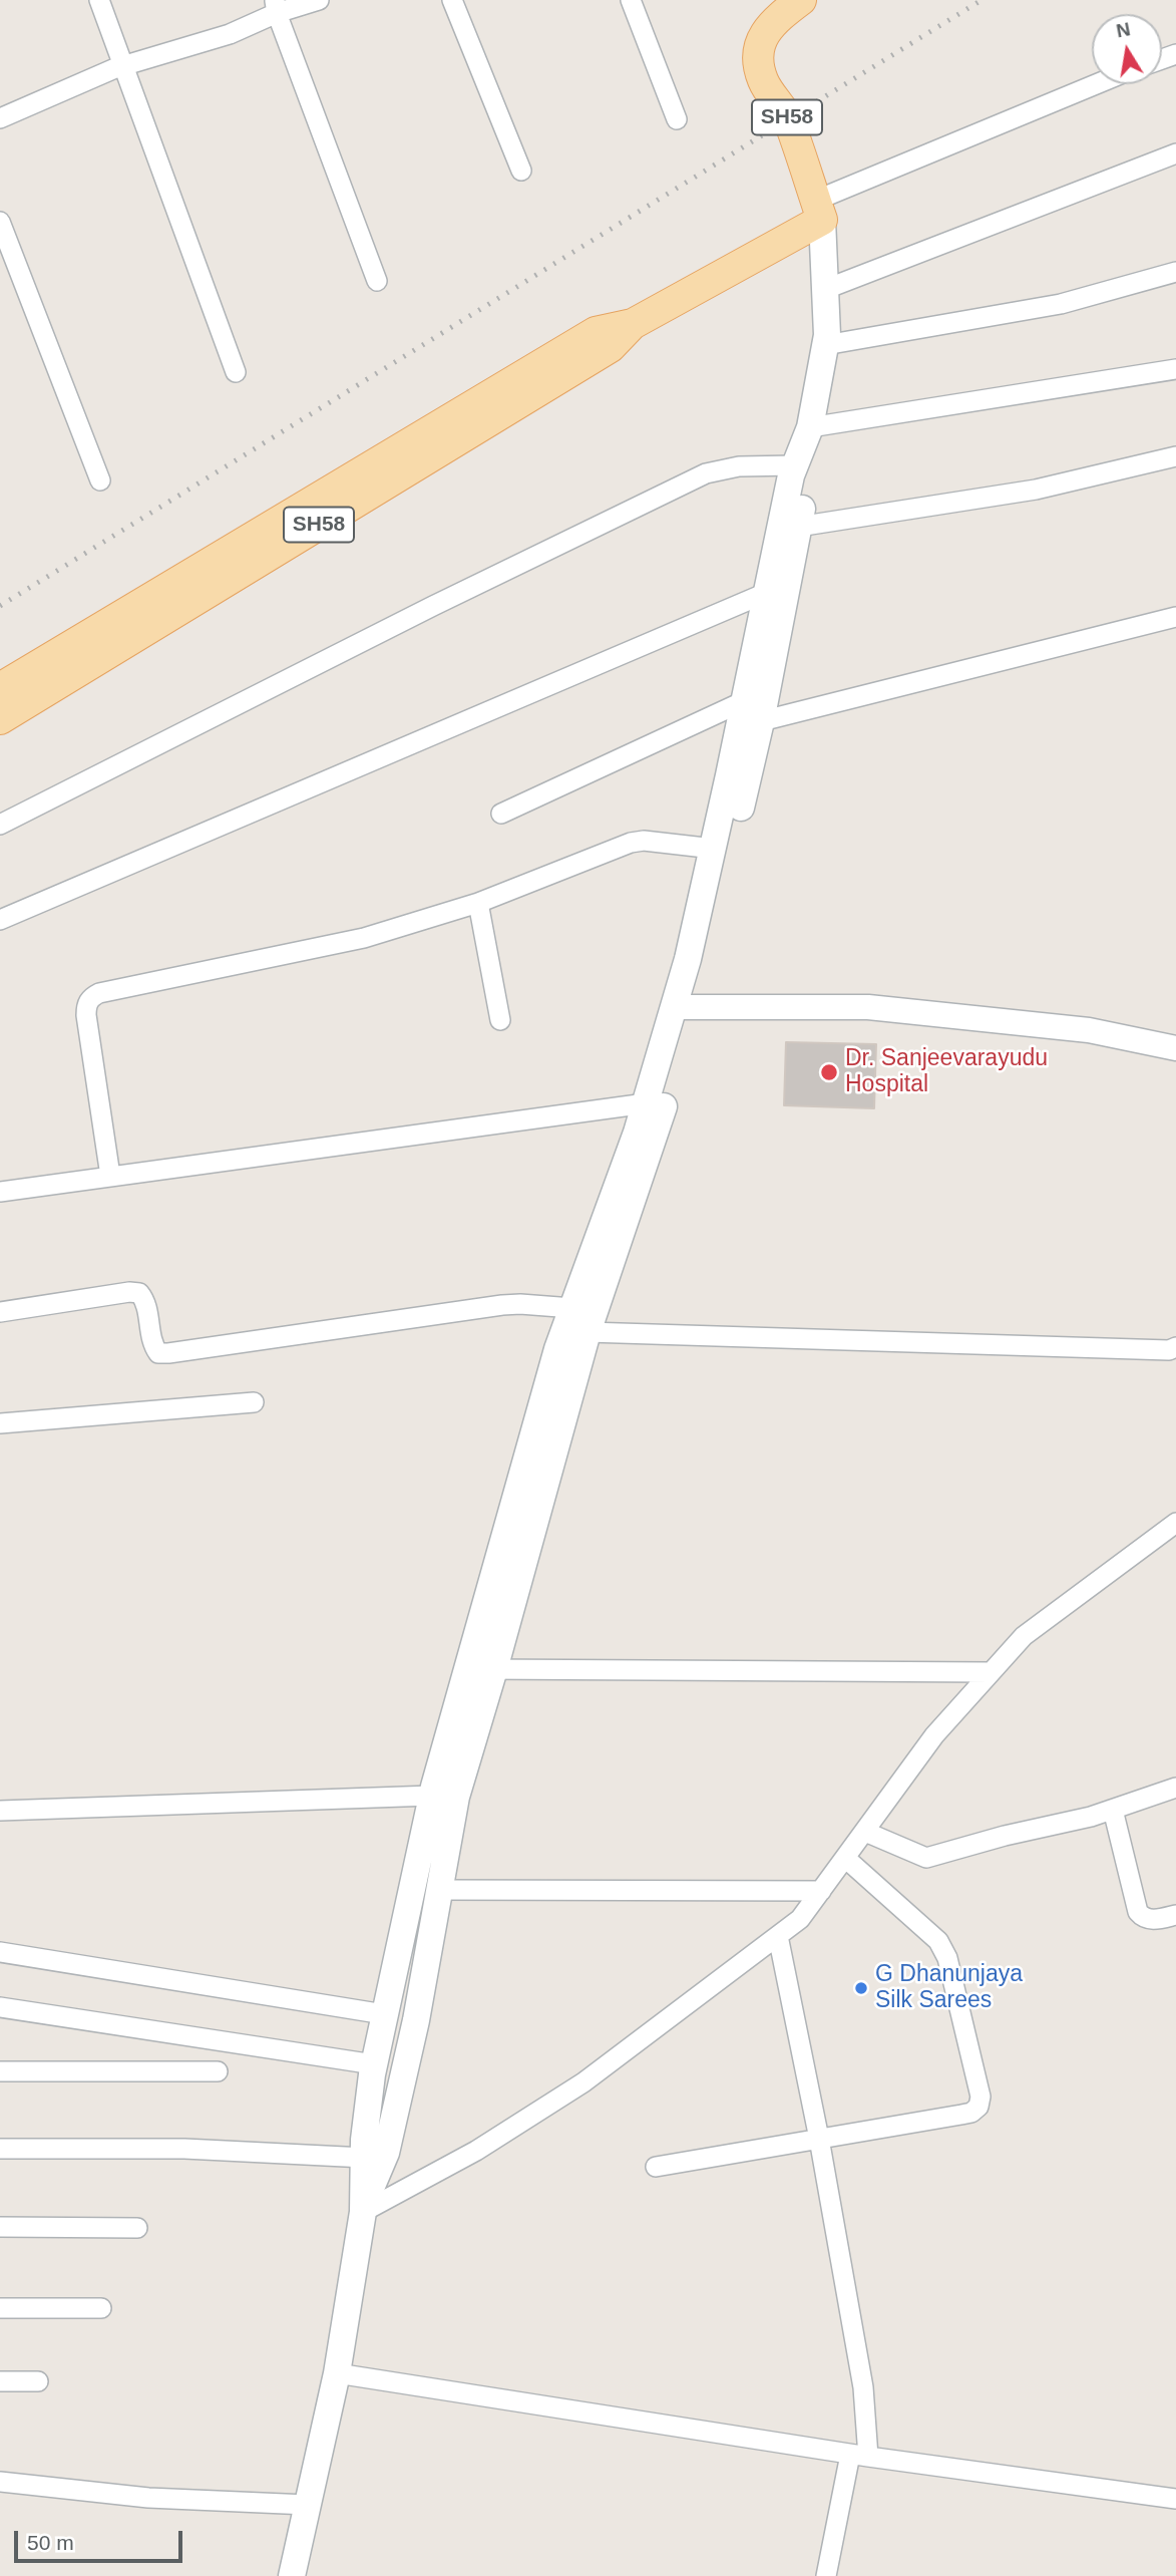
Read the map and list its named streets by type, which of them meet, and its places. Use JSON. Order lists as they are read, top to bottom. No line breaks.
{"streets":{"main road":["SH58"]},"places":["Dr. Sanjeevarayudu Hospital","G Dhanunjaya Silk Sarees"],"scale_bar":"50 m","north":"top"}
